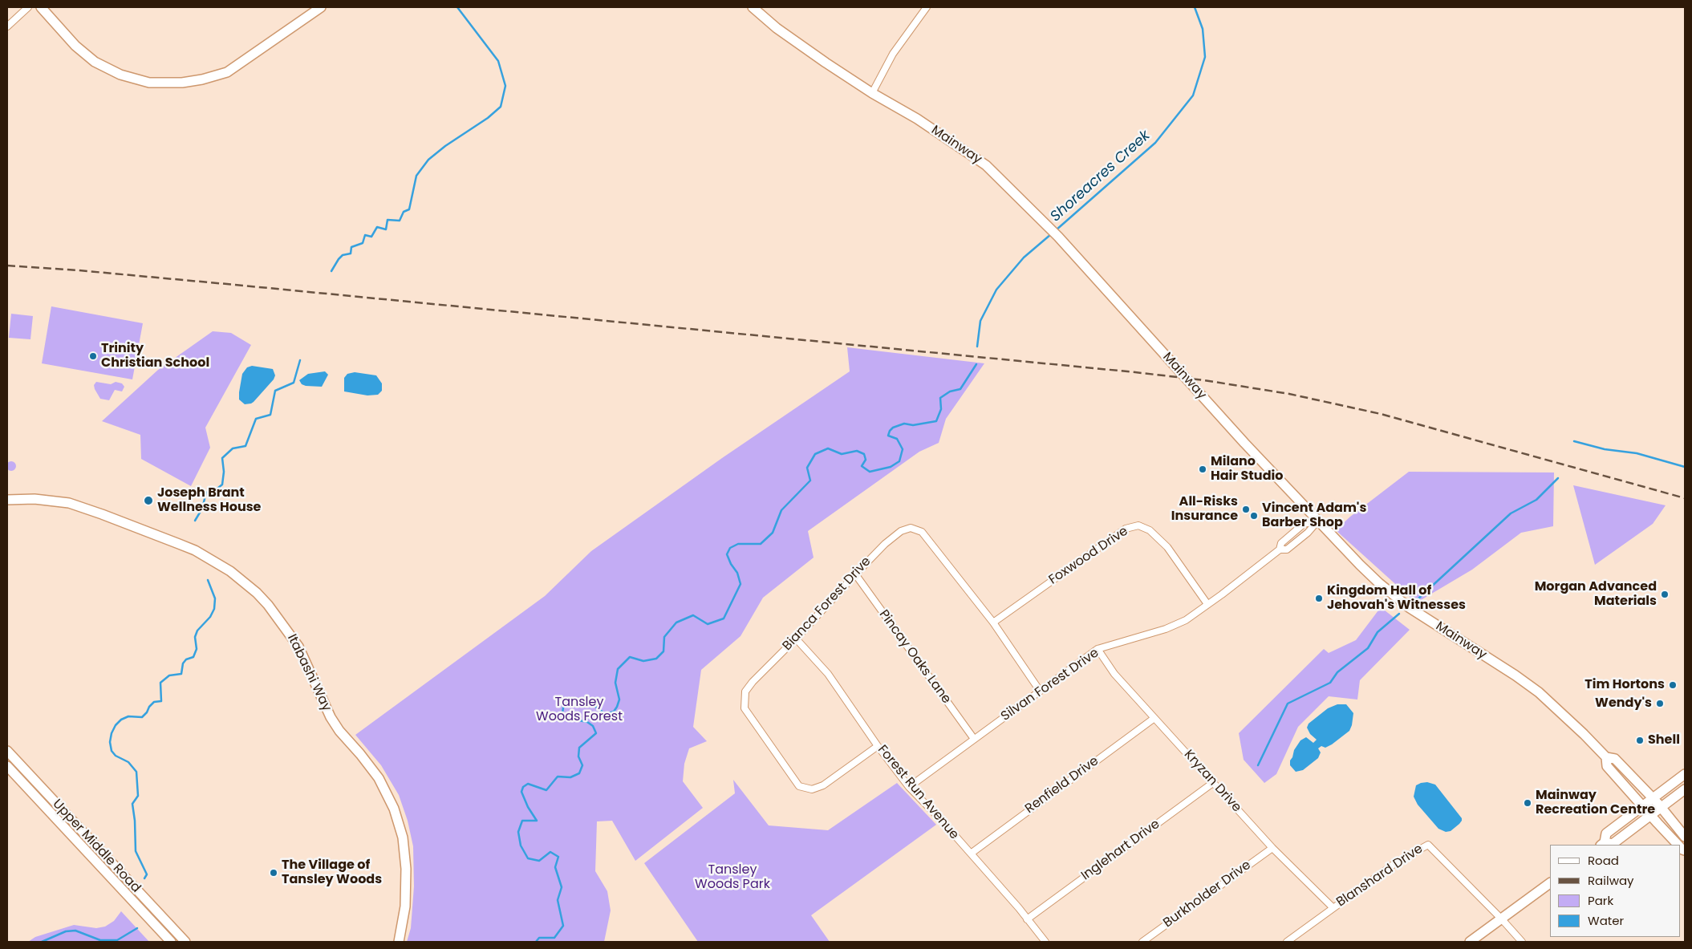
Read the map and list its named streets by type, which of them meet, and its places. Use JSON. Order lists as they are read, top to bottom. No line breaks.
{"streets":{"street":["Mainway","Foxwood Drive","Bianca Forest Drive","Pincay Oaks Lane","Itabashi Way","Silvan Forest Drive","Kryzan Drive","Renfield Drive","Forest Run Avenue","Upper Middle Road","Inglehart Drive","Blanshard Drive","Burkholder Drive"]},"crossings":[["Mainway","Silvan Forest Drive"],["Foxwood Drive","Bianca Forest Drive"],["Foxwood Drive","Silvan Forest Drive"],["Bianca Forest Drive","Pincay Oaks Lane"],["Bianca Forest Drive","Silvan Forest Drive"],["Bianca Forest Drive","Forest Run Avenue"],["Pincay Oaks Lane","Silvan Forest Drive"],["Silvan Forest Drive","Kryzan Drive"],["Silvan Forest Drive","Forest Run Avenue"],["Kryzan Drive","Renfield Drive"],["Kryzan Drive","Inglehart Drive"],["Kryzan Drive","Blanshard Drive"],["Kryzan Drive","Burkholder Drive"],["Renfield Drive","Forest Run Avenue"],["Forest Run Avenue","Inglehart Drive"]],"water":["Shoreacres Creek"],"parks":["Tansley Woods Forest","Tansley Woods Park"],"places":["Trinity Christian School","Milano Hair Studio","Joseph Brant Wellness House","All-Risks Insurance","Vincent Adam's Barber Shop","Morgan Advanced Materials","Kingdom Hall of Jehovah's Witnesses","Tim Hortons","Wendy's","Shell","Mainway Recreation Centre","The Village of Tansley Woods"],"legend":["Road","Railway","Park","Water"]}
